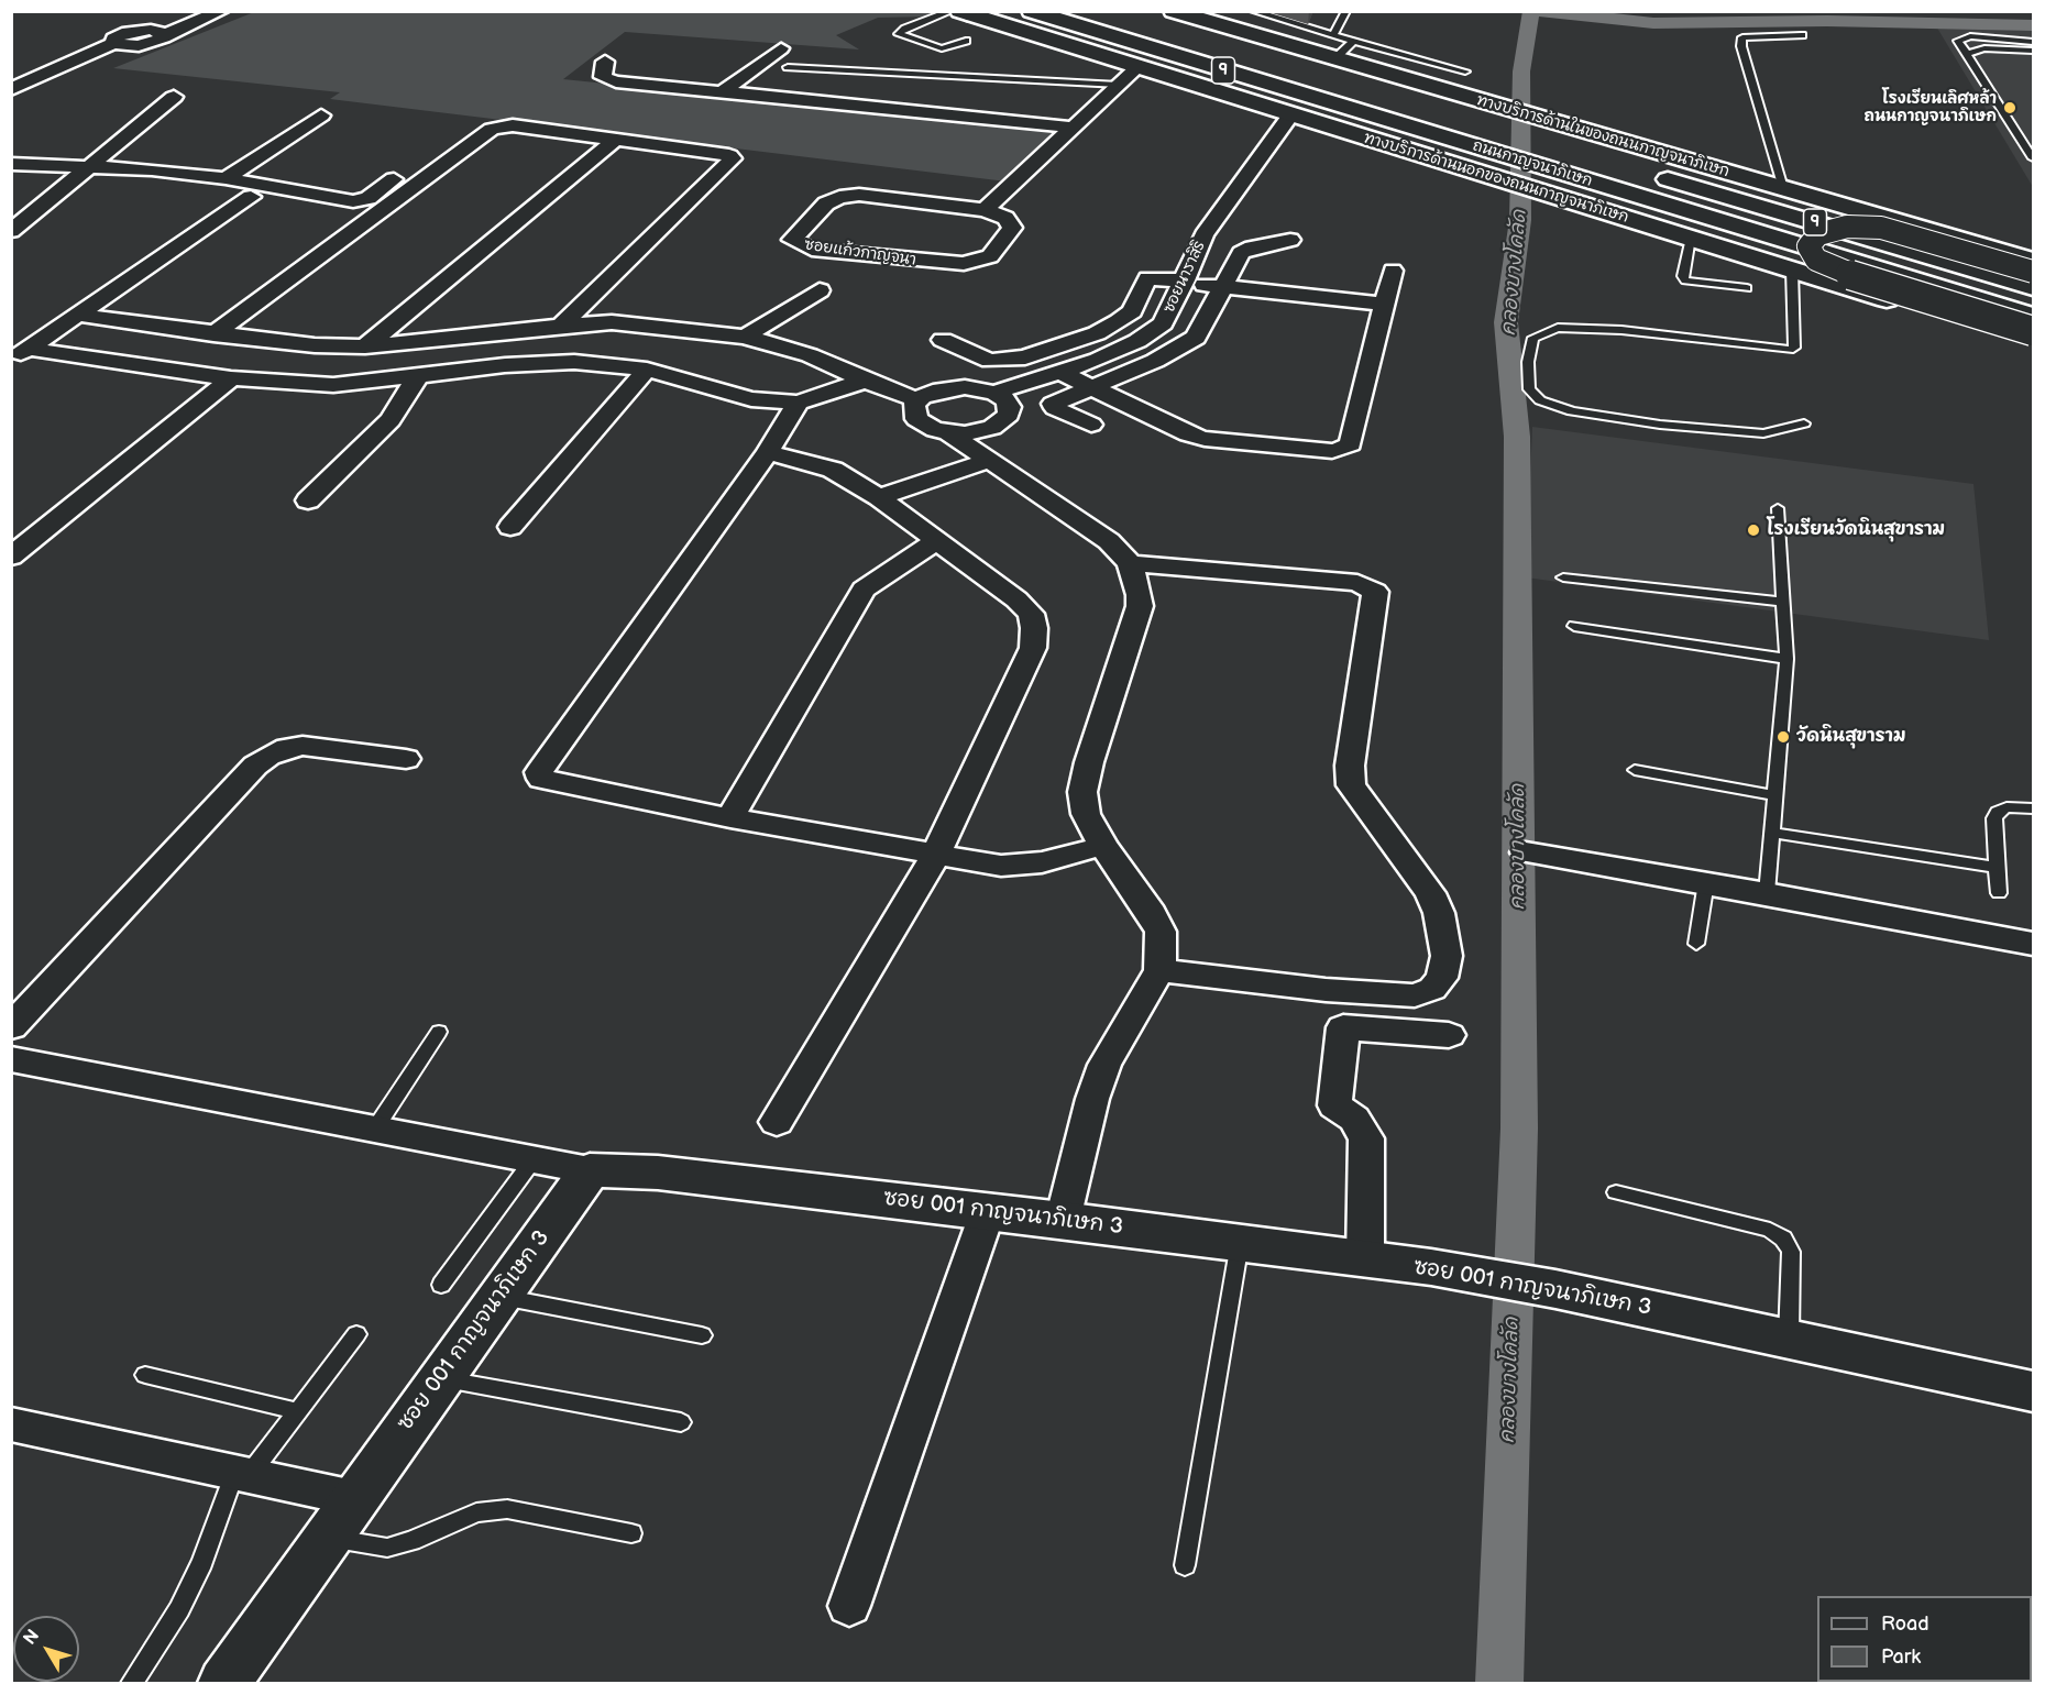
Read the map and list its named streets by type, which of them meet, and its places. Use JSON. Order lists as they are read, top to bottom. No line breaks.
{"streets":{"main road":["9","ทางบริการด้านในของถนนกาญจนาภิเษก","ถนนกาญจนาภิเษก","ทางบริการด้านนอกของถนนกาญจนาภิเษก","ซอย 001 กาญจนาภิเษก 3"],"street":["ซอยแก้วกาญจนา","ซอยนาราสิริ"]},"crossings":[["9","ทางบริการด้านในของถนนกาญจนาภิเษก"],["ทางบริการด้านในของถนนกาญจนาภิเษก","ถนนกาญจนาภิเษก"],["ถนนกาญจนาภิเษก","ทางบริการด้านนอกของถนนกาญจนาภิเษก"],["ทางบริการด้านนอกของถนนกาญจนาภิเษก","ซอยนาราสิริ"]],"water":["คลองบางโคลัด"],"places":["โรงเรียนเลิศหล้า ถนนกาญจนาภิเษก","โรงเรียนวัดนินสุขาราม","วัดนินสุขาราม"],"legend":["Road","Park"],"north":"top left"}
